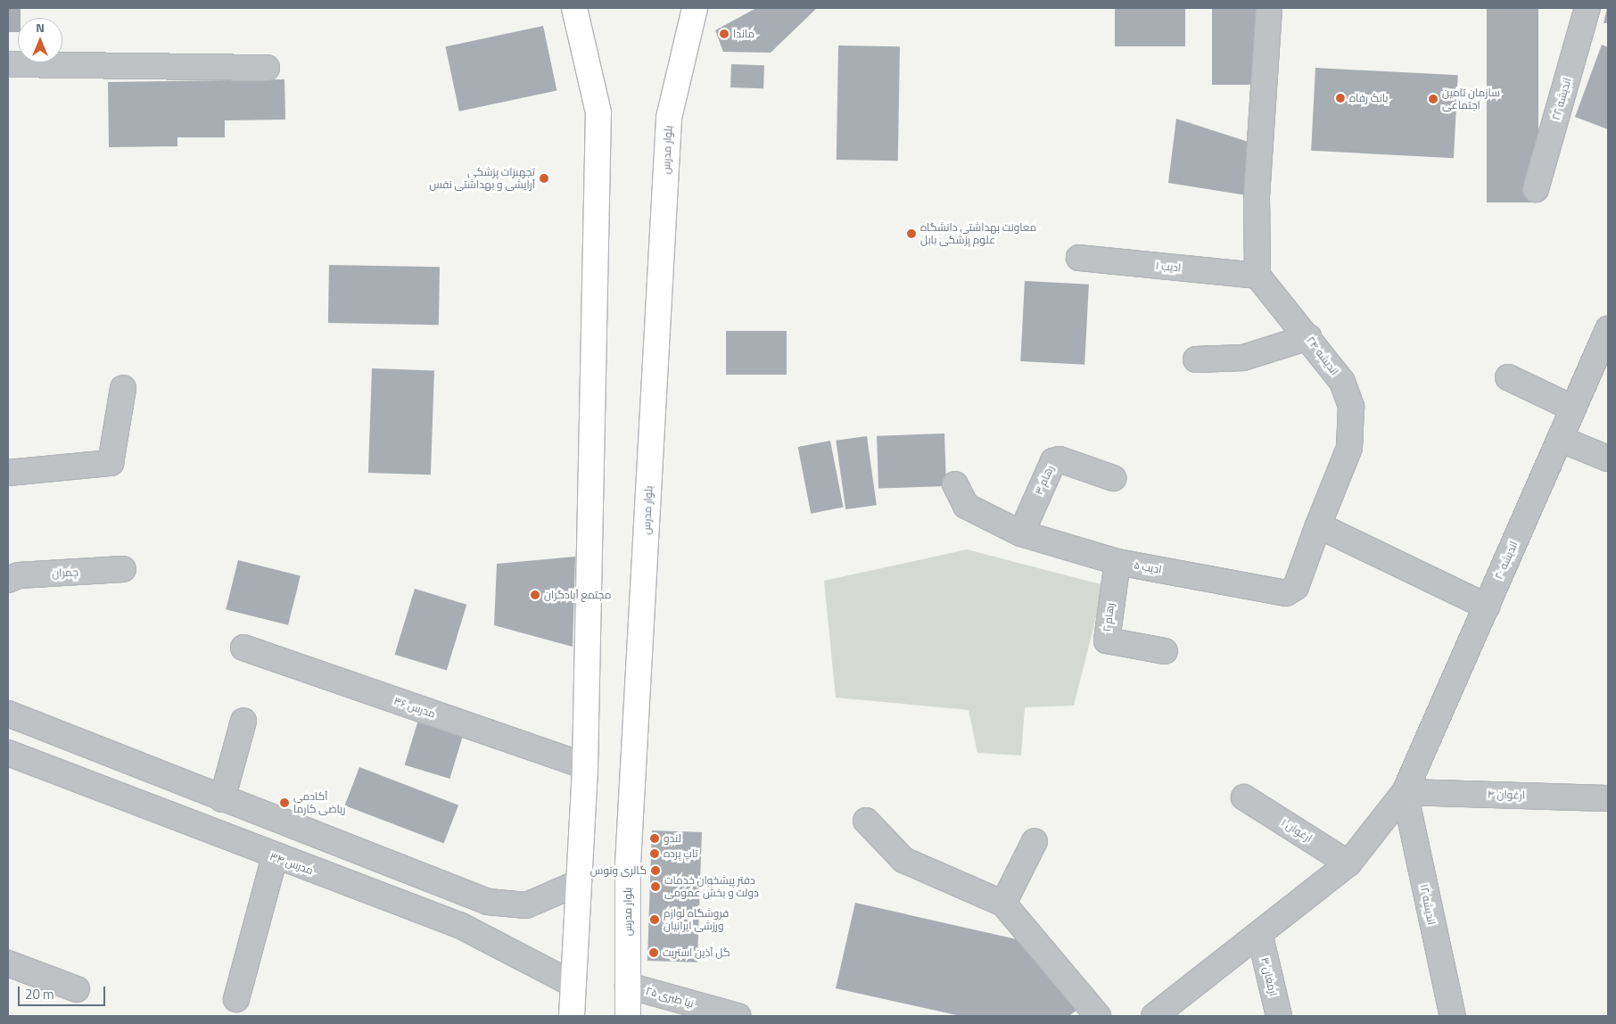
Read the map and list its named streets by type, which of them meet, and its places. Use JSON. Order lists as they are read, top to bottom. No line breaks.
{"streets":{"main road":["بلوار مدرس"],"street":["اندیشه ۲۲","ادیب ۱","اندیشه ۲۴","رهام ۳","اندیشه ۲۰","ادیب ۵","چمران","رهام ۲","مدرس ۳۶","ارغوان ۴","ارغوان ۱","مدرس ۳۴","اندیشه ۱۲","ارمغان ۳","نیا طبری ۲۵"]},"crossings":[["بلوار مدرس","نیا طبری ۲۵"],["ادیب ۱","اندیشه ۲۴"],["اندیشه ۲۴","ادیب ۵"],["رهام ۳","ادیب ۵"],["اندیشه ۲۰","ارغوان ۴"],["اندیشه ۲۰","ارغوان ۱"],["اندیشه ۲۰","اندیشه ۱۲"],["اندیشه ۲۰","ارمغان ۳"],["ادیب ۵","رهام ۲"],["ارغوان ۴","اندیشه ۱۲"]],"places":["ماندا","بانک رفاه","سازمان تامین اجتماعی","تجهیزات پزشکی آرایشی و بهداشتی نفس","معاونت بهداشتی دانشگاه علوم پزشکی بابل","مجتمع آبادگران","آکادمی ریاضی کارما","لندو","تاپ پرده","گالری ونوس","دفتر پیشخوان خدمات دولت و بخش عمومی","فروشگاه لوازم ورزشی ایرانیان","گل آذین استریت"],"scale_bar":"20 m","north":"top"}
